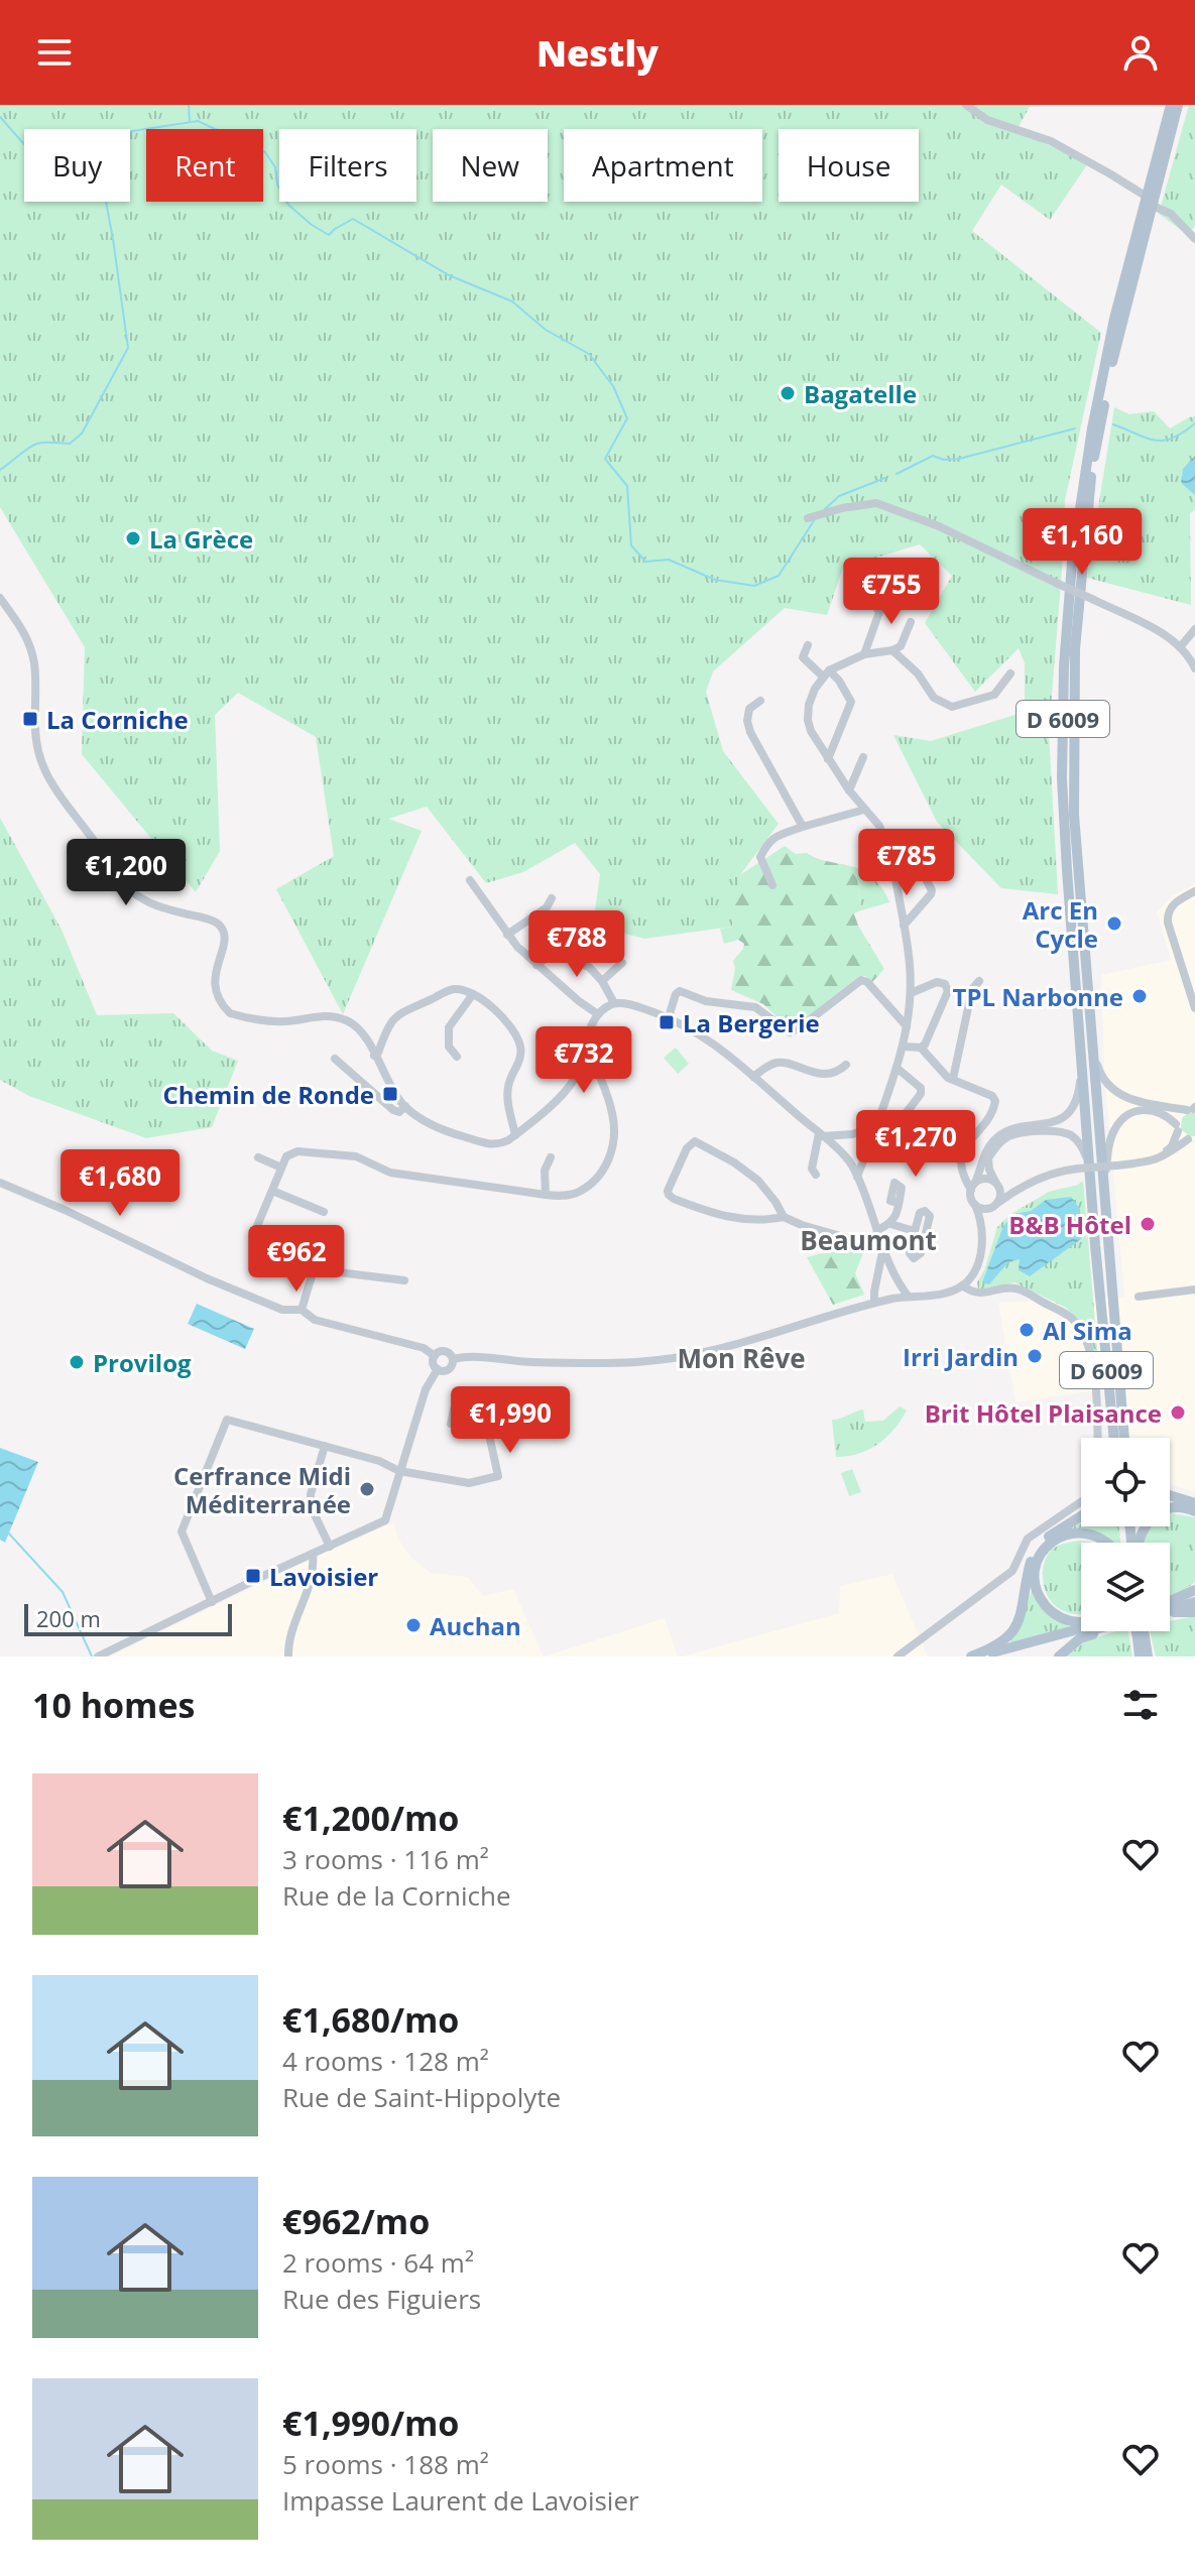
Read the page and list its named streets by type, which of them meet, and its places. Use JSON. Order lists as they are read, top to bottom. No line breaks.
{"streets":{"main road":["D 6009"]},"districts":["Beaumont","Mon Rêve"],"places":{"other":["Bagatelle","La Grèce","Arc En Cycle","TPL Narbonne","B&B Hôtel","Al Sima","Irri Jardin","Provilog","Brit Hôtel Plaisance","Cerfrance Midi Méditerranée","Auchan"],"transit":["La Corniche","La Bergerie","Chemin de Ronde","Lavoisier"]},"scale_bar":"200 m","page":{"header":"Nestly","chip":["Buy","Rent","Filters","New","Apartment","House"],"price":["€1,160","€755","€785","€1,200","€788","€732","€1,270","€1,680","€962","€1,990"],"scale":"200 m","heading":"10 homes","list":[{"name":"€1,200/mo","note":"3 rooms · 116 m² · Rue de la Corniche"},{"name":"€1,680/mo","note":"4 rooms · 128 m² · Rue de Saint-Hippolyte"},{"name":"€962/mo","note":"2 rooms · 64 m² · Rue des Figuiers"},{"name":"€1,990/mo","note":"5 rooms · 188 m² · Impasse Laurent de Lavoisier"}]}}
